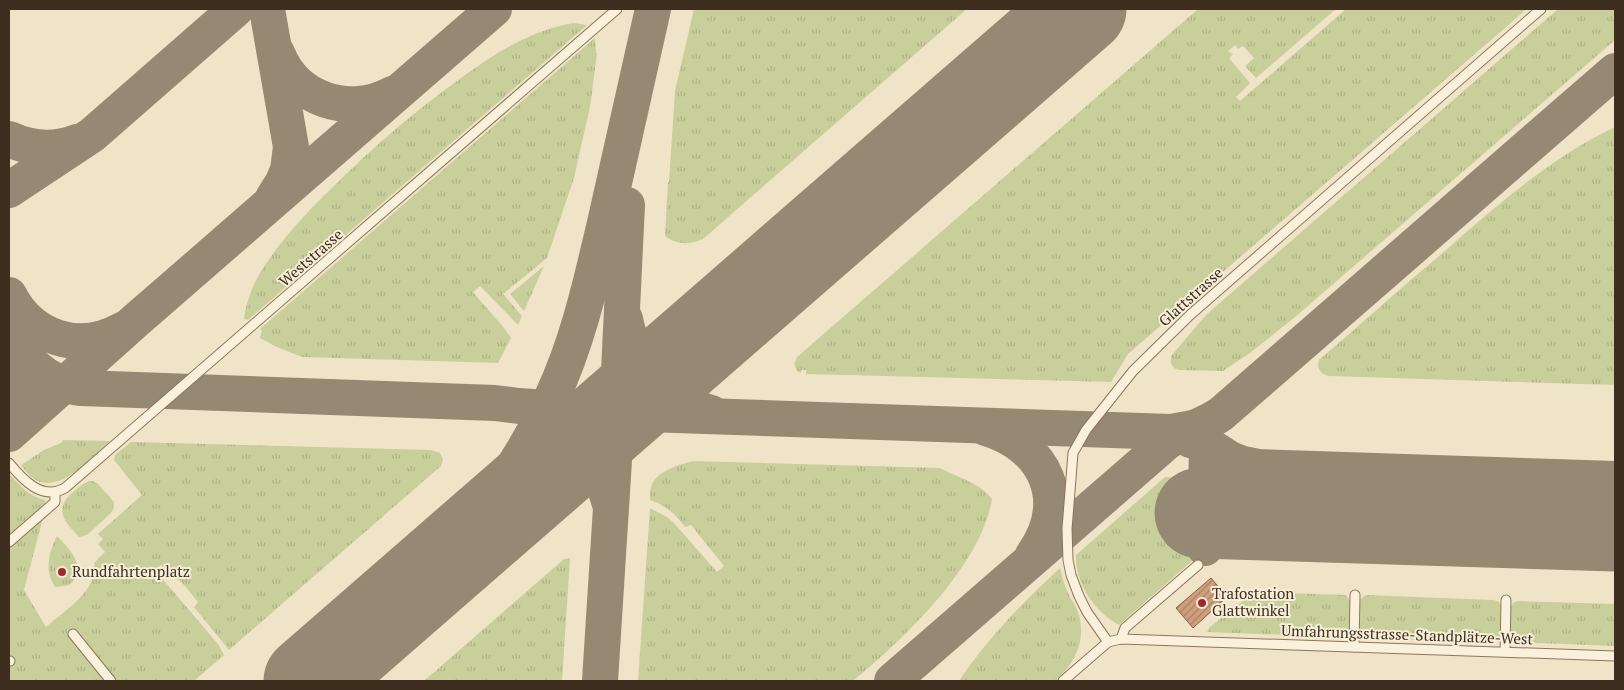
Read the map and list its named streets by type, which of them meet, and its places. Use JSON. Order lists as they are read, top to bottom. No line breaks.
{"streets":{"lane":["Weststrasse","Glattstrasse","Umfahrungsstrasse-Standplätze-West"]},"crossings":[["Glattstrasse","Umfahrungsstrasse-Standplätze-West"]],"places":["Rundfahrtenplatz","Trafostation Glattwinkel"]}
